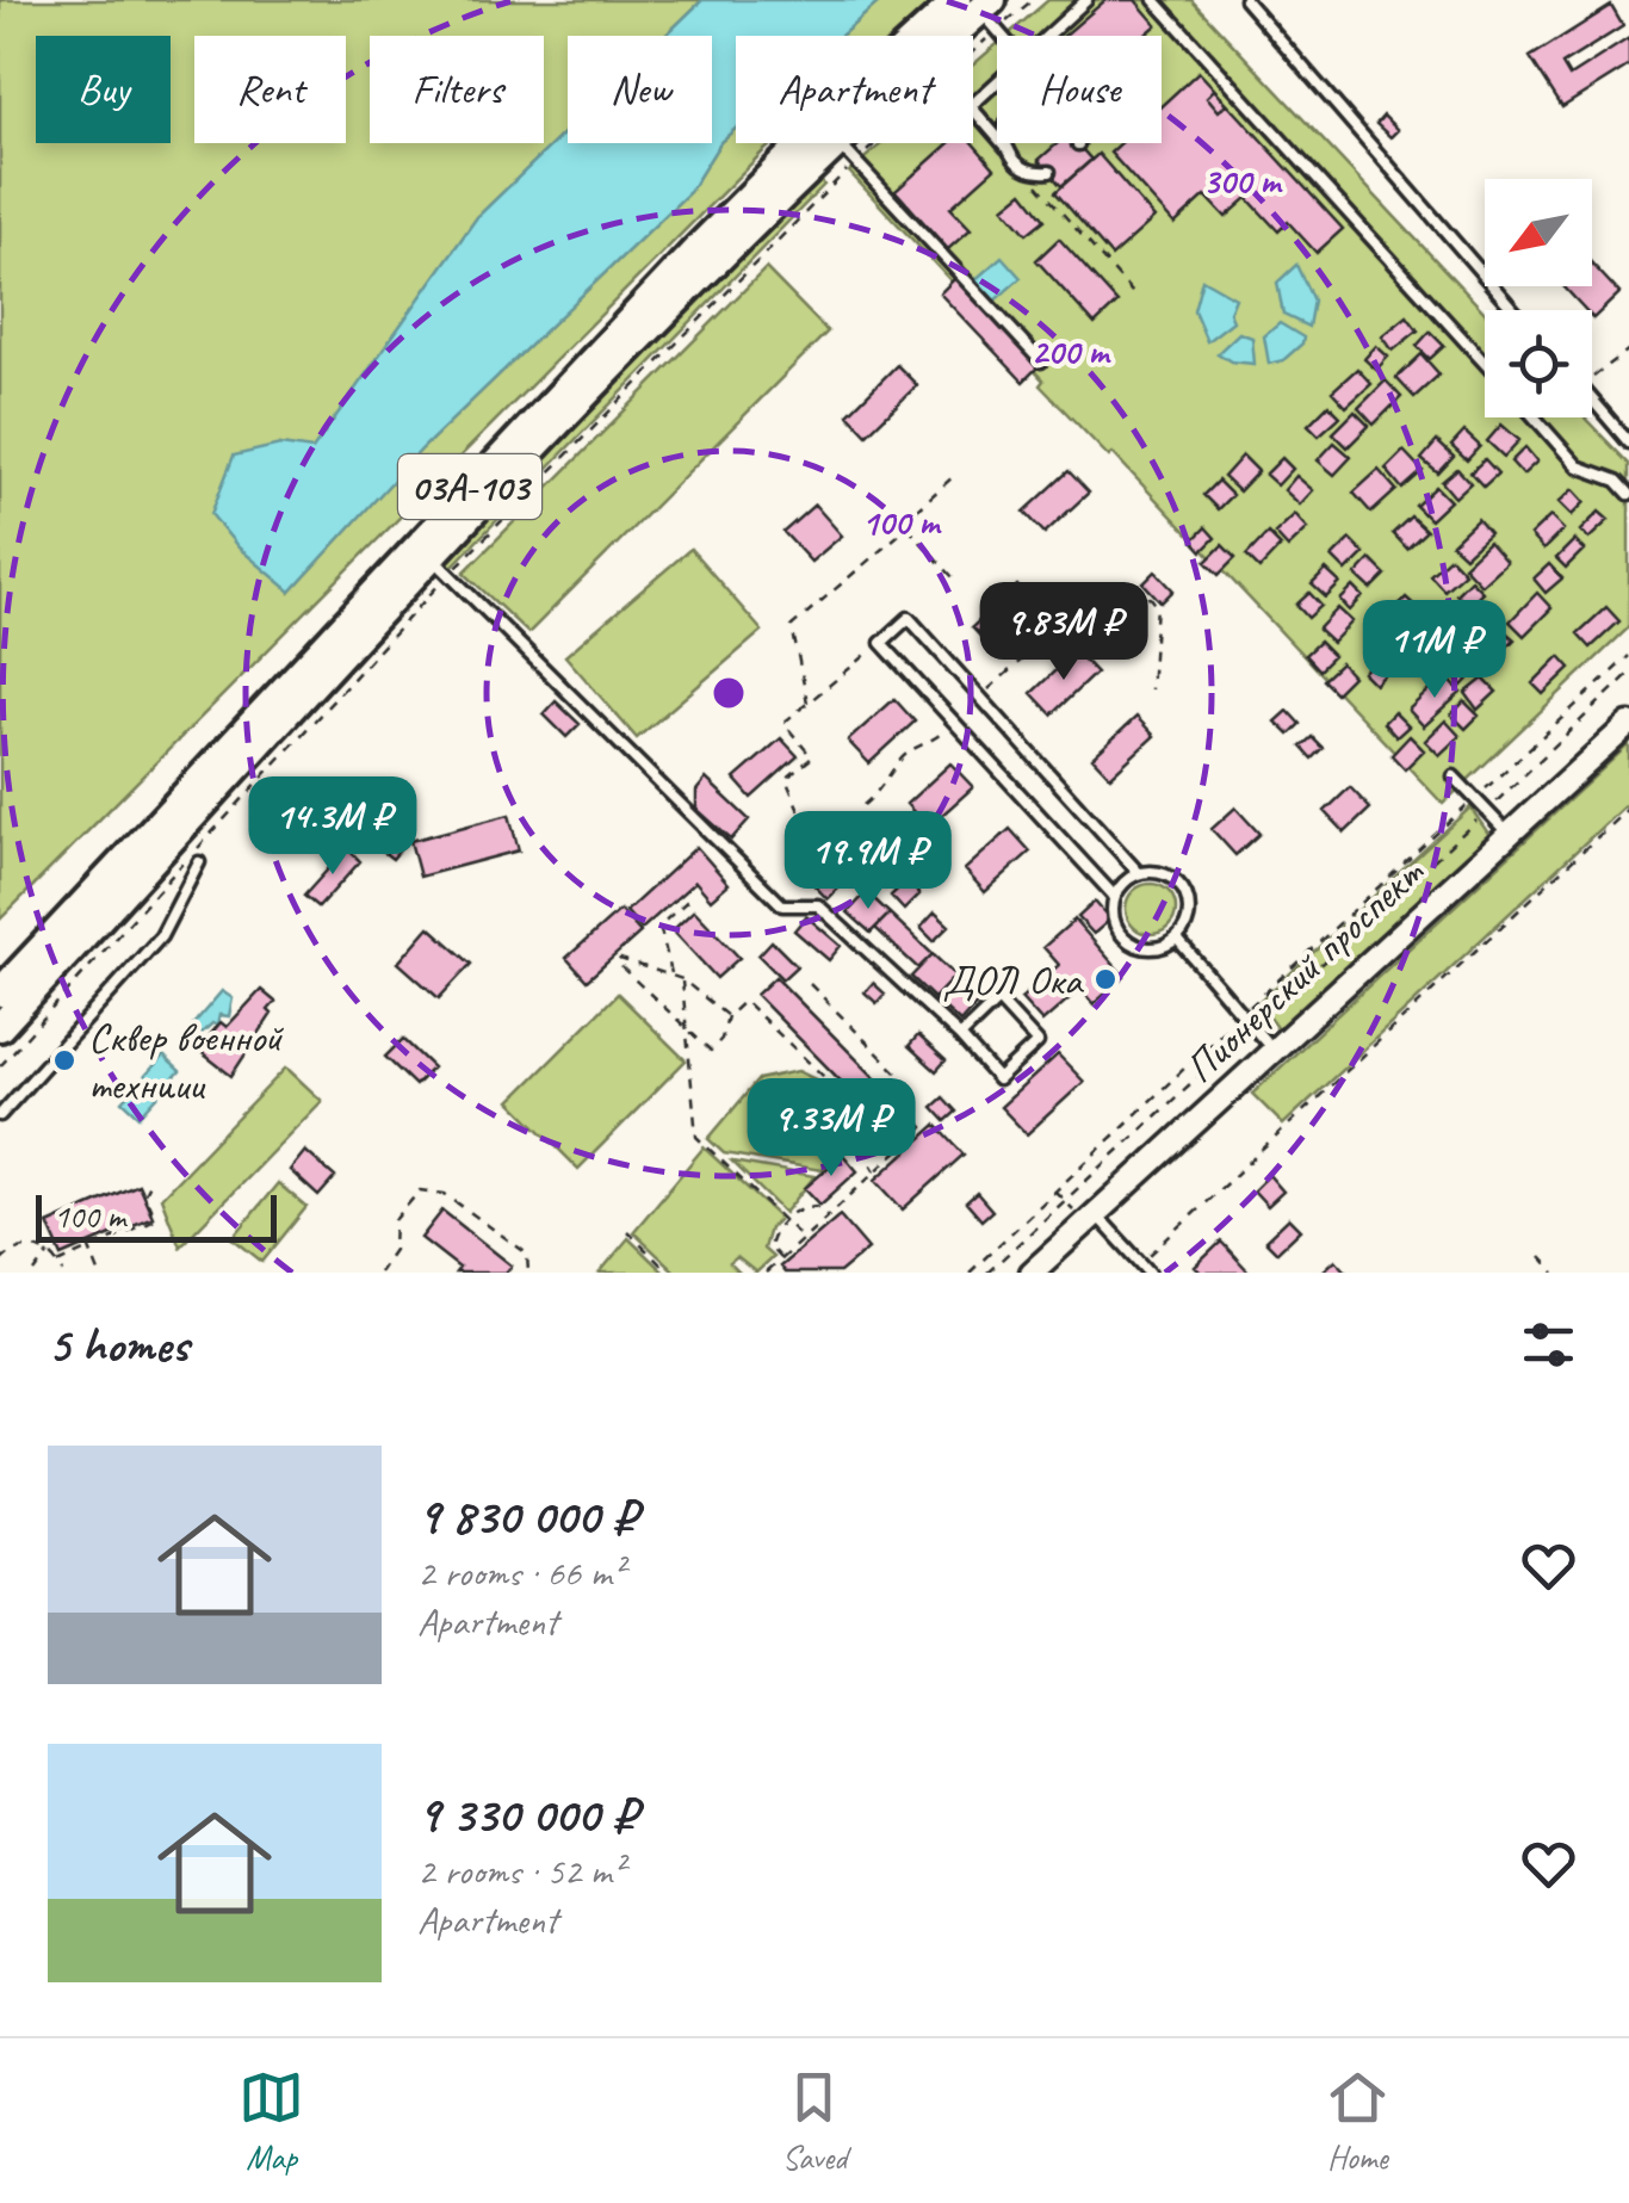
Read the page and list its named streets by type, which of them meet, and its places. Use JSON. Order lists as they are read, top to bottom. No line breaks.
{"streets":{"main road":["03А-103"],"street":["Пионерский проспект"]},"places":["ДОЛ Ока","Сквер военной техниии"],"scale_bar":"100 m","north":"bottom left","page":{"chip":["Buy","Rent","Filters","New","Apartment","House"],"price":["9.83M ₽","11M ₽","14.3M ₽","19.9M ₽","9.33M ₽"],"scale":"100 m","heading":"5 homes","list":[{"name":"9 830 000 ₽","note":"2 rooms · 66 m² · Apartment"},{"name":"9 330 000 ₽","note":"2 rooms · 52 m² · Apartment"}],"tabs":["Map","Saved","Home"]},"rings":["300 m","200 m","100 m"]}
